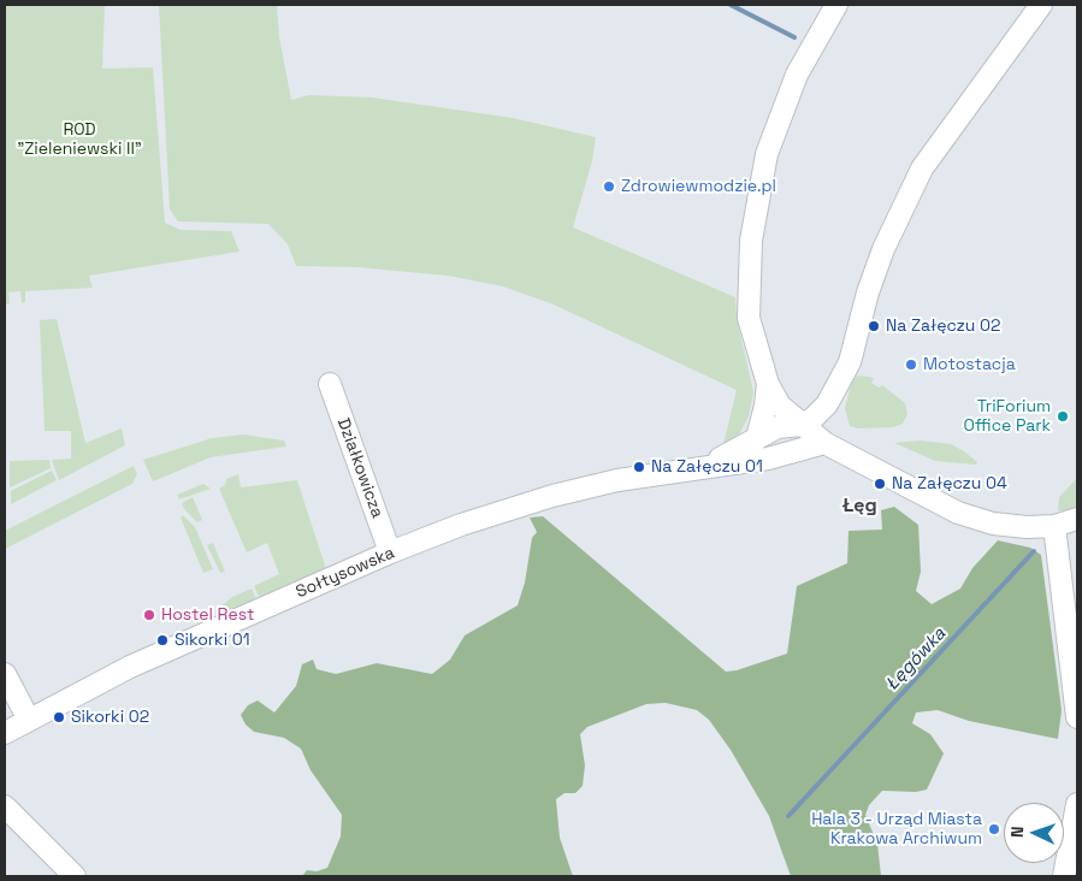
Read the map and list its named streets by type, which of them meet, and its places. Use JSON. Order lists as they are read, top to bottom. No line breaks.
{"streets":{"street":["Działkowicza","Sołtysowska"]},"crossings":[["Działkowicza","Sołtysowska"]],"districts":["Łęg"],"water":["Łęgówka"],"parks":["ROD \"Zieleniewski II\""],"places":["Zdrowiewmodzie.pl","Na Załęczu 02","Motostacja","TriForium Office Park","Na Załęczu 01","Na Załęczu 04","Hostel Rest","Sikorki 01","Sikorki 02","Hala 3 - Urząd Miasta Krakowa Archiwum"],"north":"left"}
